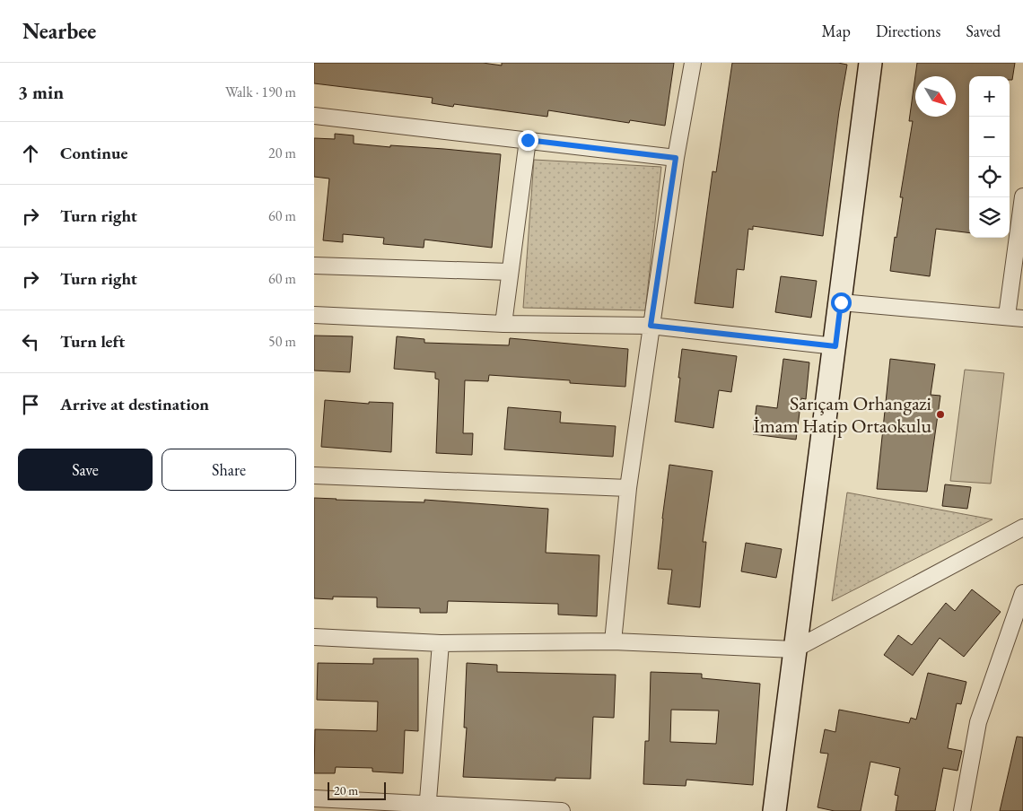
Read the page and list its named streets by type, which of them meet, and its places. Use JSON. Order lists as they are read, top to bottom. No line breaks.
{"places":["Sarıçam Orhangazi İmam Hatip Ortaokulu"],"scale_bar":"20 m","north":"bottom right","page":{"header":"Nearbee","nav":["Map","Directions","Saved"],"heading":["3 min","Walk · 190 m"],"map_buttons":["+","−"],"list":[["Continue","20 m"],["Turn right","60 m"],["Turn right","60 m"],["Turn left","50 m"],"Arrive at destination"],"buttons":["Save","Share"],"scale":"20 m"}}
